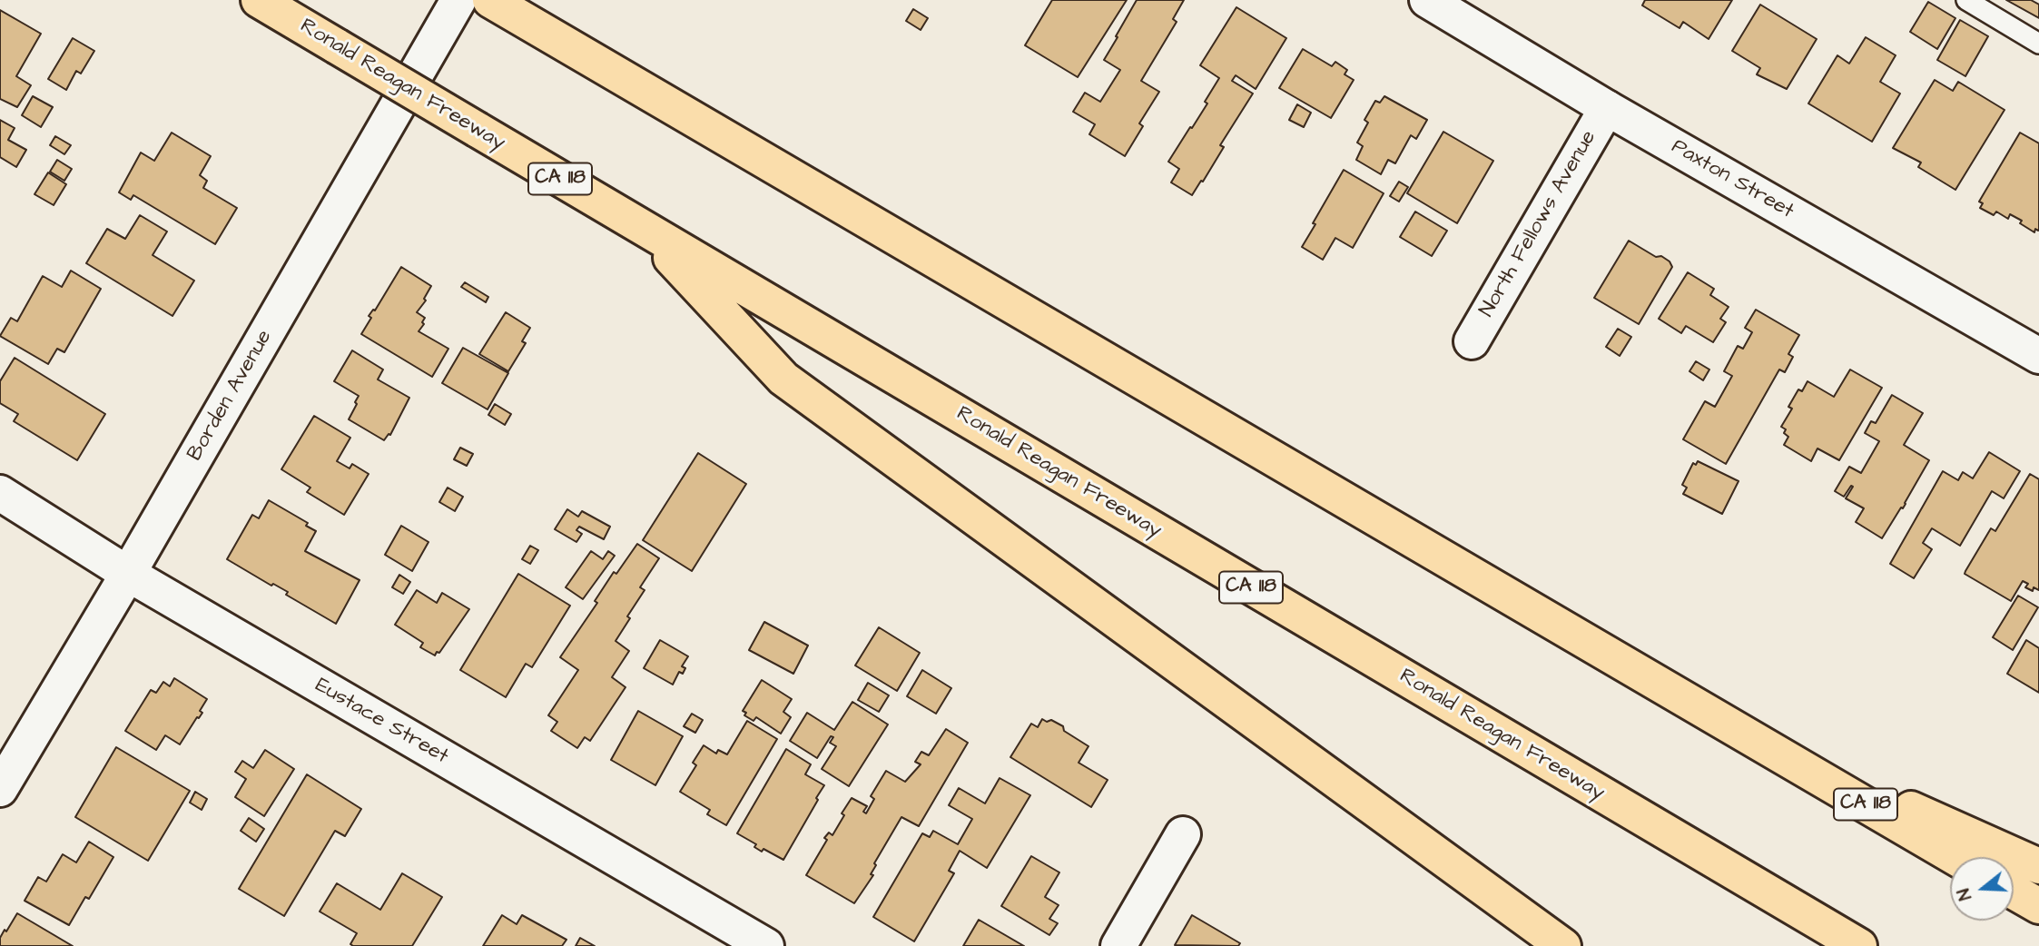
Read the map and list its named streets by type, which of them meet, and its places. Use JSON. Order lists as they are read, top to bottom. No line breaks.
{"streets":{"highway":["Ronald Reagan Freeway","CA 118"],"street":["Paxton Street","North Fellows Avenue","Borden Avenue","Eustace Street"]},"crossings":[["Paxton Street","North Fellows Avenue"],["Borden Avenue","Eustace Street"]],"north":"left"}
